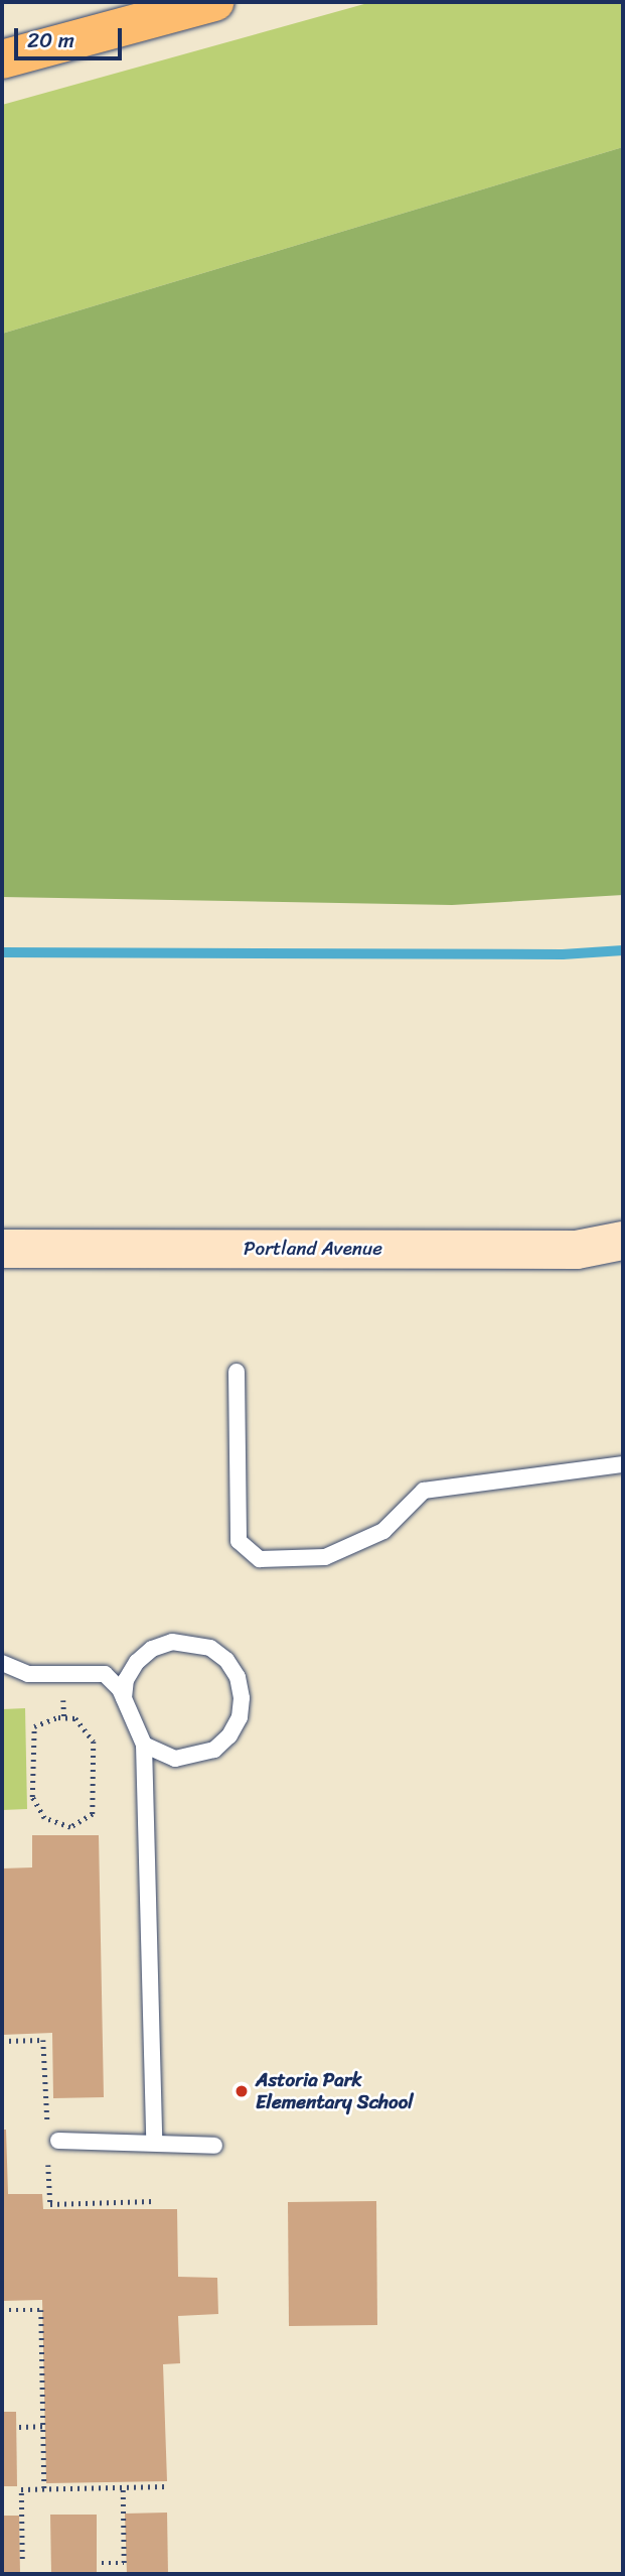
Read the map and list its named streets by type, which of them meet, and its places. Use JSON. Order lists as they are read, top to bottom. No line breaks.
{"streets":{"street":["Portland Avenue"]},"places":["Astoria Park Elementary School"],"scale_bar":"20 m"}
